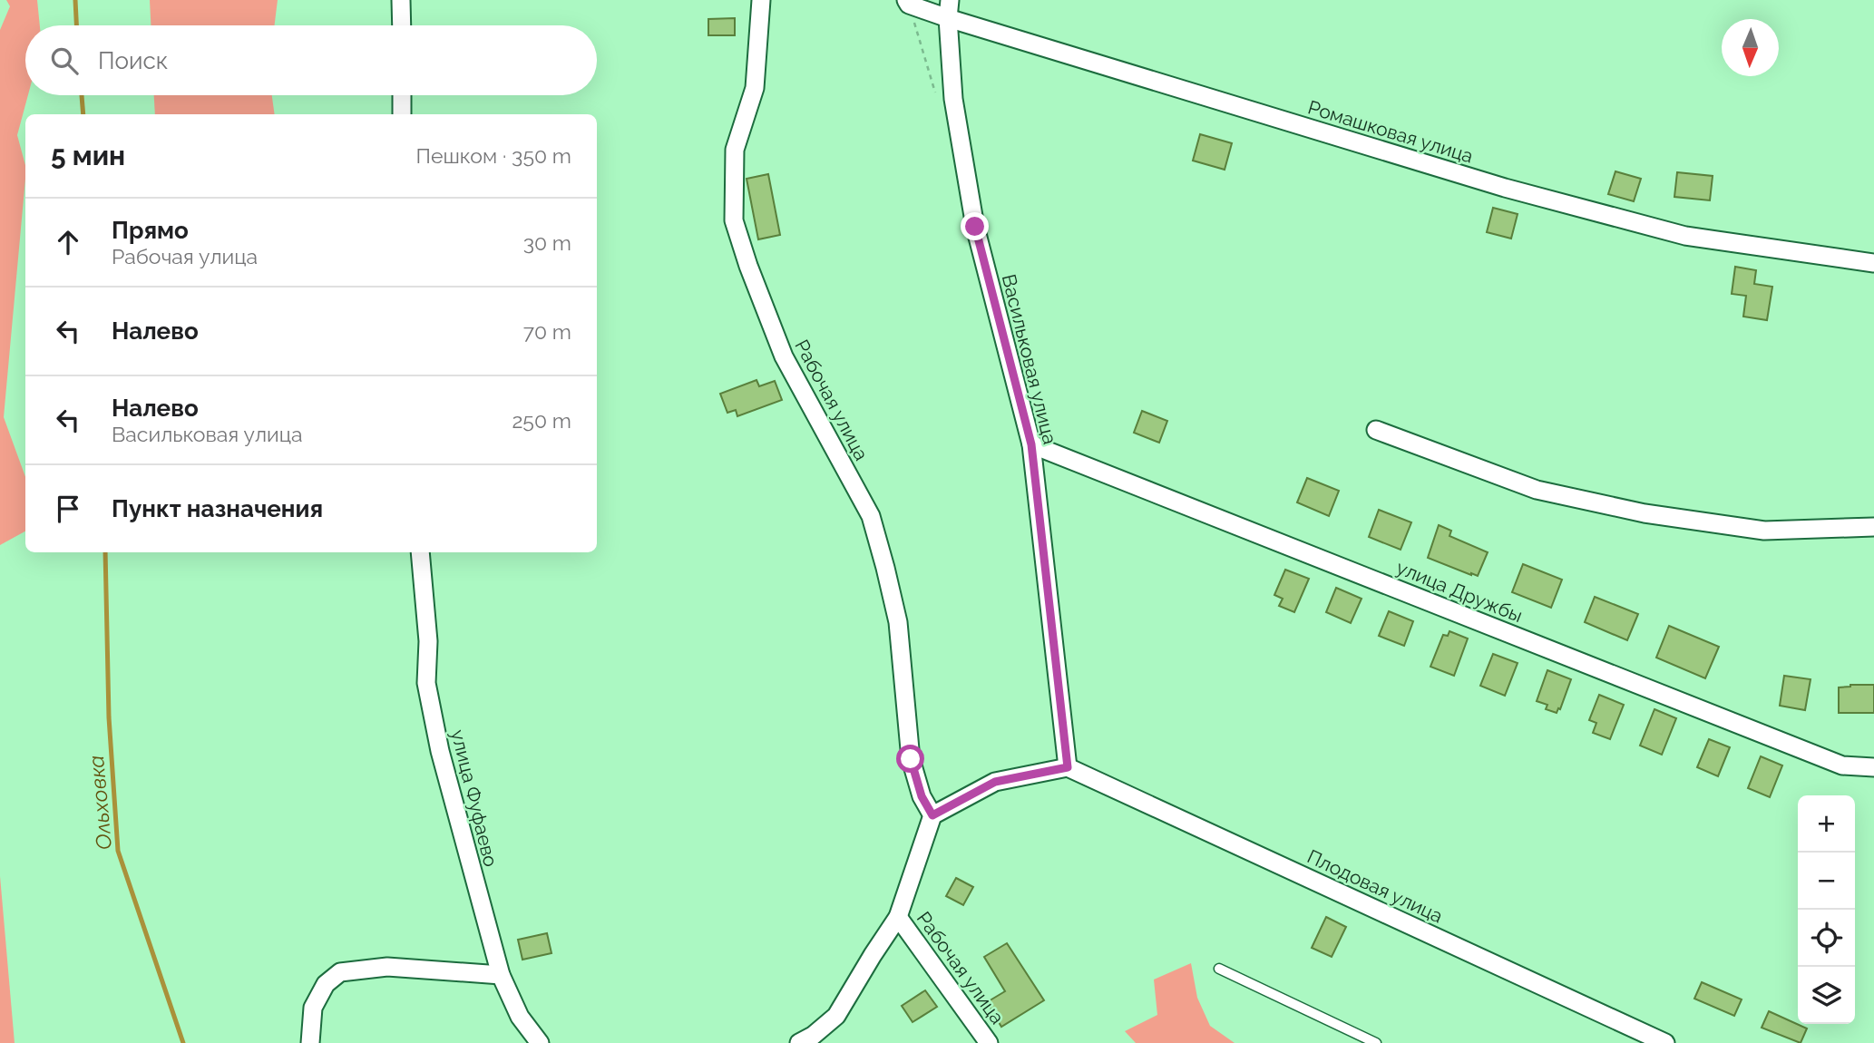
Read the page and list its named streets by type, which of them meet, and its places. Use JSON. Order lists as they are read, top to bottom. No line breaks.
{"streets":{"street":["Ромашковая улица","Васильковая улица","Рабочая улица","улица Дружбы","улица Фуфаево","Плодовая улица"]},"crossings":[["Ромашковая улица","Васильковая улица"],["Васильковая улица","улица Дружбы"],["Васильковая улица","Плодовая улица"]],"water":["Ольховка"],"north":"bottom","page":{"search":"Поиск","heading":["5 мин","Пешком · 350 m"],"list":[["Прямо","Рабочая улица","30 m"],["Налево","70 m"],["Налево","Васильковая улица","250 m"],"Пункт назначения"],"map_buttons":["+","−"]}}
